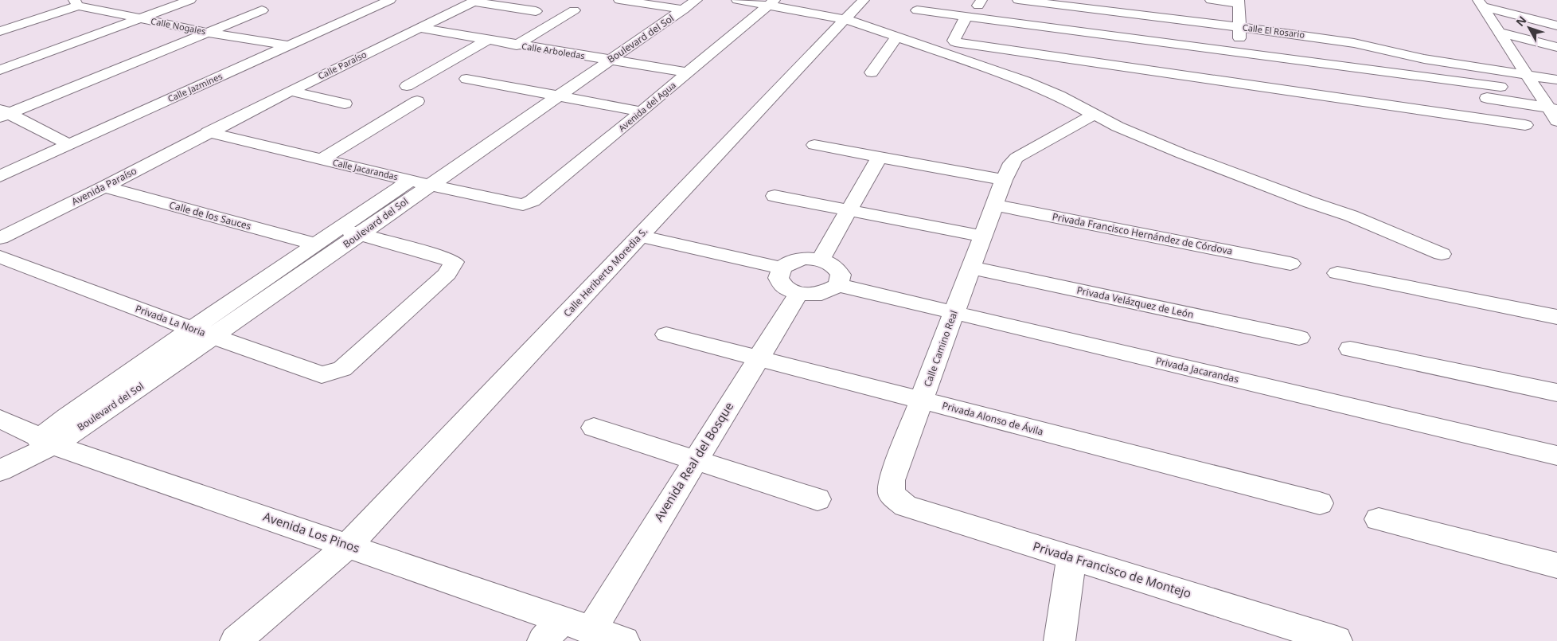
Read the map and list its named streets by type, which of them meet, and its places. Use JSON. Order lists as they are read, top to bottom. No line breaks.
{"streets":{"street":["Calle Nogales","Calle El Rosario","Boulevard del Sol","Calle Arboledas","Calle Paraíso","Calle Jazmines","Avenida del Agua","Calle Jacarandas","Avenida Paraíso","Calle de los Sauces","Privada Francisco Hernández de Córdova","Calle Heriberto Moredia S.","Privada Velázquez de León","Privada La Noria","Calle Camino Real","Privada Jacarandas","Privada Alonso de Ávila","Avenida Real del Bosque","Avenida Los Pinos","Privada Francisco de Montejo"]},"crossings":[["Calle Nogales","Calle Jazmines"],["Boulevard del Sol","Calle Arboledas"],["Boulevard del Sol","Calle Jacarandas"],["Boulevard del Sol","Calle de los Sauces"],["Boulevard del Sol","Privada La Noria"],["Boulevard del Sol","Avenida Los Pinos"],["Calle Arboledas","Calle Paraíso"],["Calle Arboledas","Avenida del Agua"],["Calle Paraíso","Calle Jacarandas"],["Calle Paraíso","Avenida Paraíso"],["Avenida del Agua","Calle Jacarandas"],["Calle Jacarandas","Avenida Paraíso"],["Avenida Paraíso","Calle de los Sauces"],["Privada Francisco Hernández de Córdova","Calle Camino Real"],["Calle Heriberto Moredia S.","Avenida Los Pinos"],["Privada Velázquez de León","Calle Camino Real"],["Calle Camino Real","Privada Jacarandas"],["Calle Camino Real","Privada Alonso de Ávila"],["Calle Camino Real","Privada Francisco de Montejo"],["Privada Jacarandas","Avenida Real del Bosque"],["Privada Alonso de Ávila","Avenida Real del Bosque"],["Avenida Real del Bosque","Avenida Los Pinos"]],"north":"top left"}
